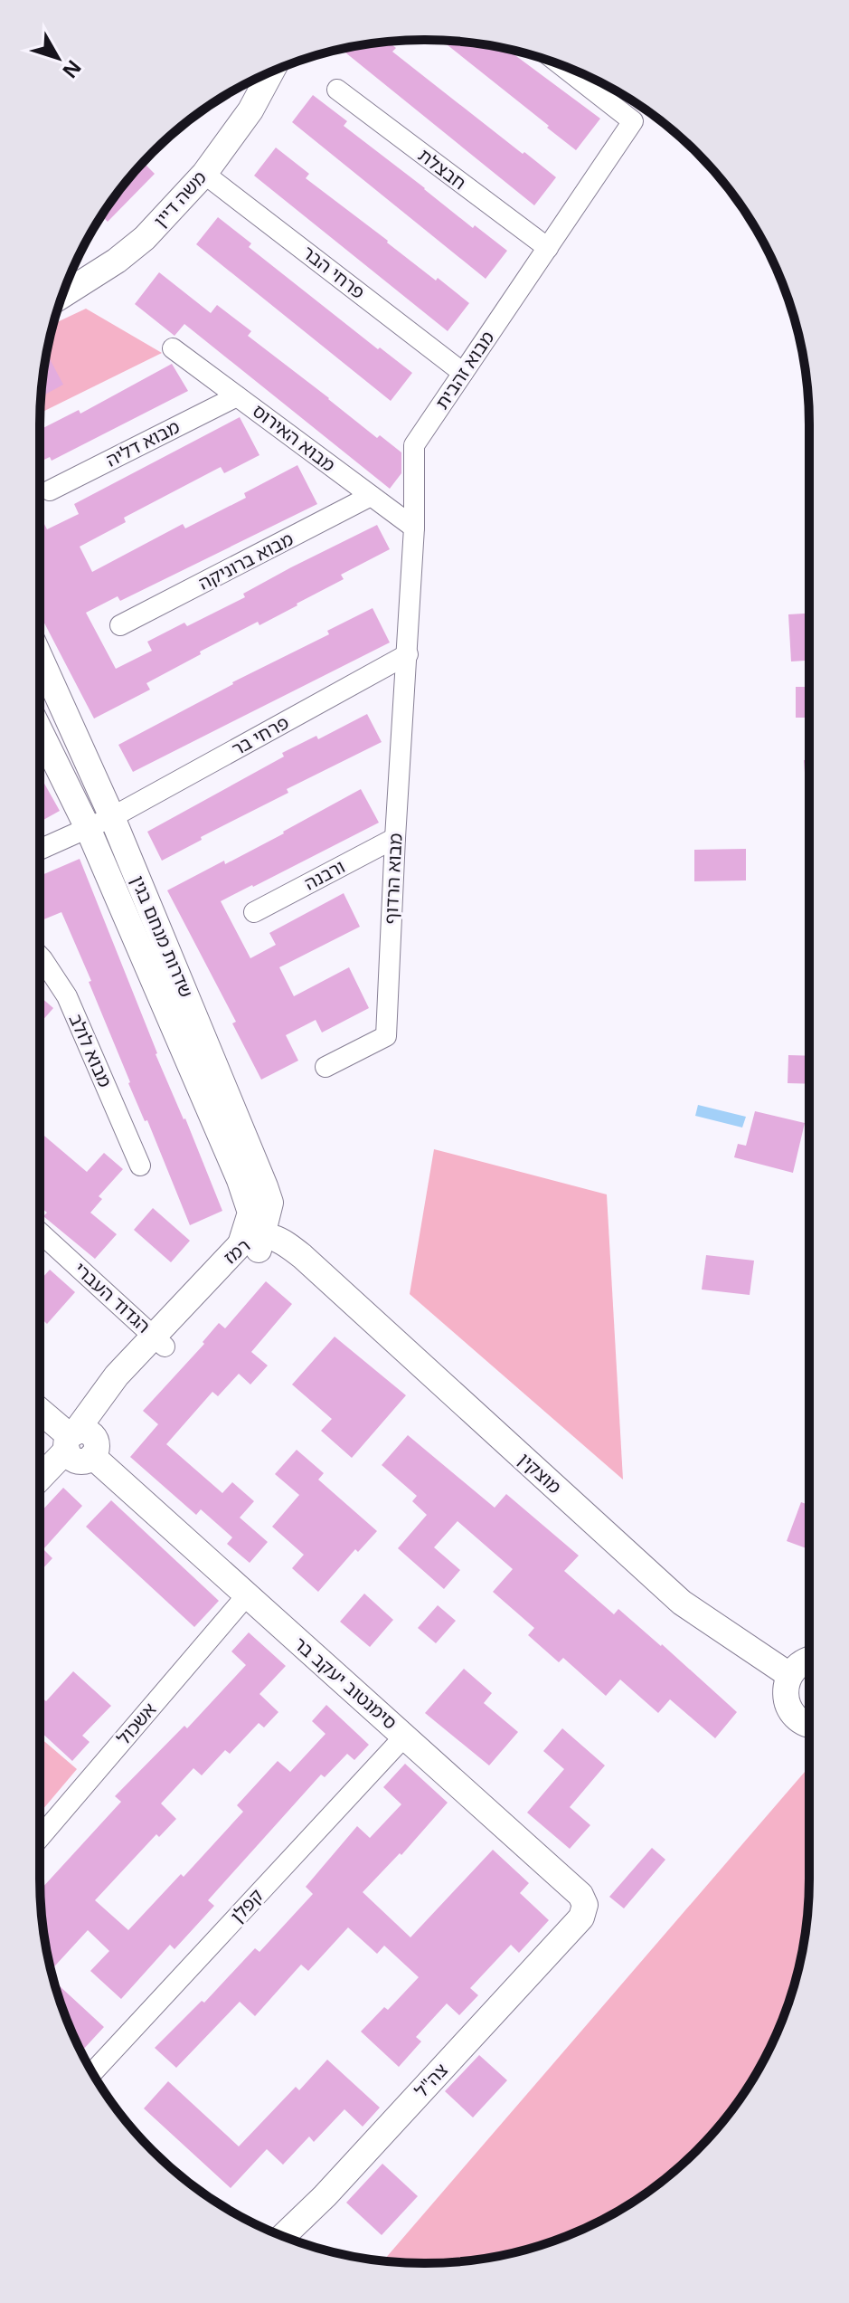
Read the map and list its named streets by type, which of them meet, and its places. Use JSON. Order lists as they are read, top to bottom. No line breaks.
{"streets":{"street":["חבצלת","משה דיין","פרחי הבר","מבוא זהבית","מבוא האירוס","מבוא דליה","מבוא ברוניקה","פרחי בר","ורבנה","מבוא הרדוף","שדרות מנחם בגין","מבוא לולב","רמז","הגדוד העברי","מוצקין","סימנטוב יעקב בר","אשכול","קפלן","צה\"ל"]},"crossings":[["חבצלת","מבוא זהבית"],["משה דיין","פרחי הבר"],["פרחי הבר","מבוא זהבית"],["מבוא זהבית","מבוא האירוס"],["מבוא זהבית","פרחי בר"],["מבוא זהבית","מבוא הרדוף"],["מבוא האירוס","מבוא דליה"],["מבוא האירוס","מבוא ברוניקה"],["פרחי בר","מבוא הרדוף"],["פרחי בר","שדרות מנחם בגין"],["ורבנה","מבוא הרדוף"],["שדרות מנחם בגין","רמז"],["רמז","הגדוד העברי"],["רמז","מוצקין"],["רמז","סימנטוב יעקב בר"],["סימנטוב יעקב בר","אשכול"],["סימנטוב יעקב בר","קפלן"],["סימנטוב יעקב בר","צה\"ל"]],"north":"bottom right"}
